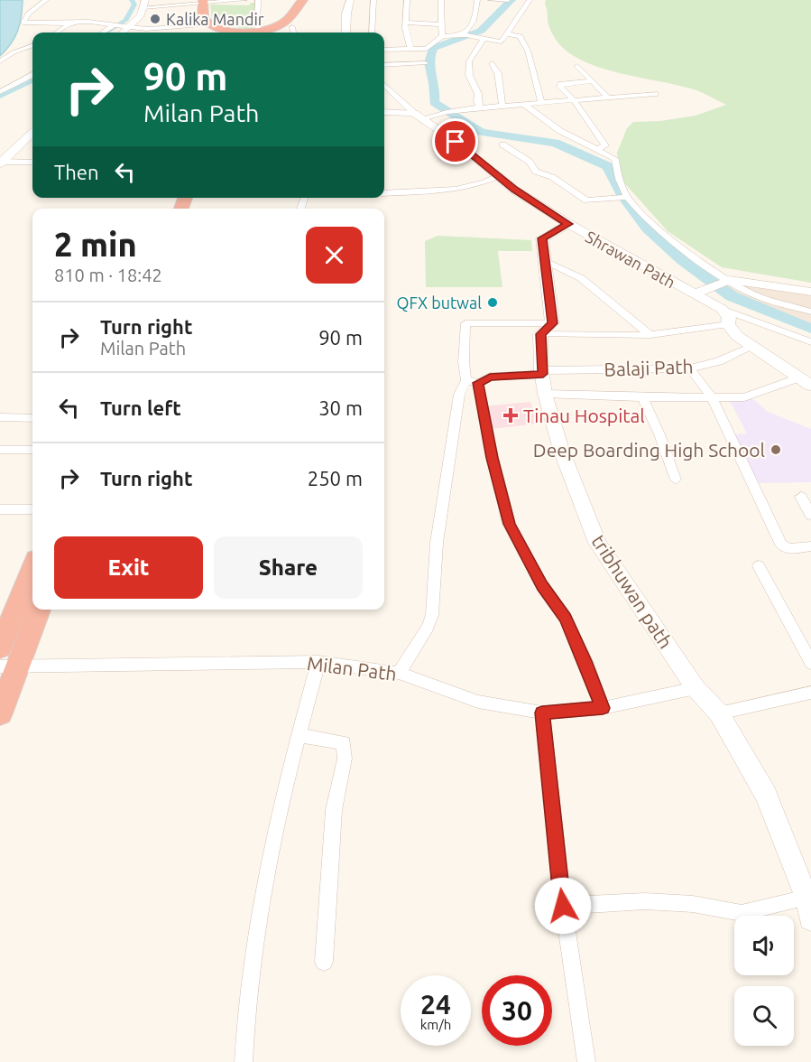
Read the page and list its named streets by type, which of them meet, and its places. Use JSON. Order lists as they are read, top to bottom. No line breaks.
{"streets":{"street":["Shrawan Path","Balaji Path","tribhuwan path","Milan Path"]},"crossings":[["Shrawan Path","tribhuwan path"],["Balaji Path","tribhuwan path"],["tribhuwan path","Milan Path"]],"places":{"other":["Kalika Mandir","QFX butwal","Deep Boarding High School"],"health":["Tinau Hospital"]},"page":{"turn":["90 m","Milan Path"],"then":"Then","heading":["2 min","810 m · 18:42"],"list":[{"name":"Turn right","note":"Milan Path","value":"90 m"},{"name":"Turn left","value":"30 m"},{"name":"Turn right","value":"250 m"}],"buttons":["Exit","Share"],"speed":"24 km/h","limit":"30"}}
